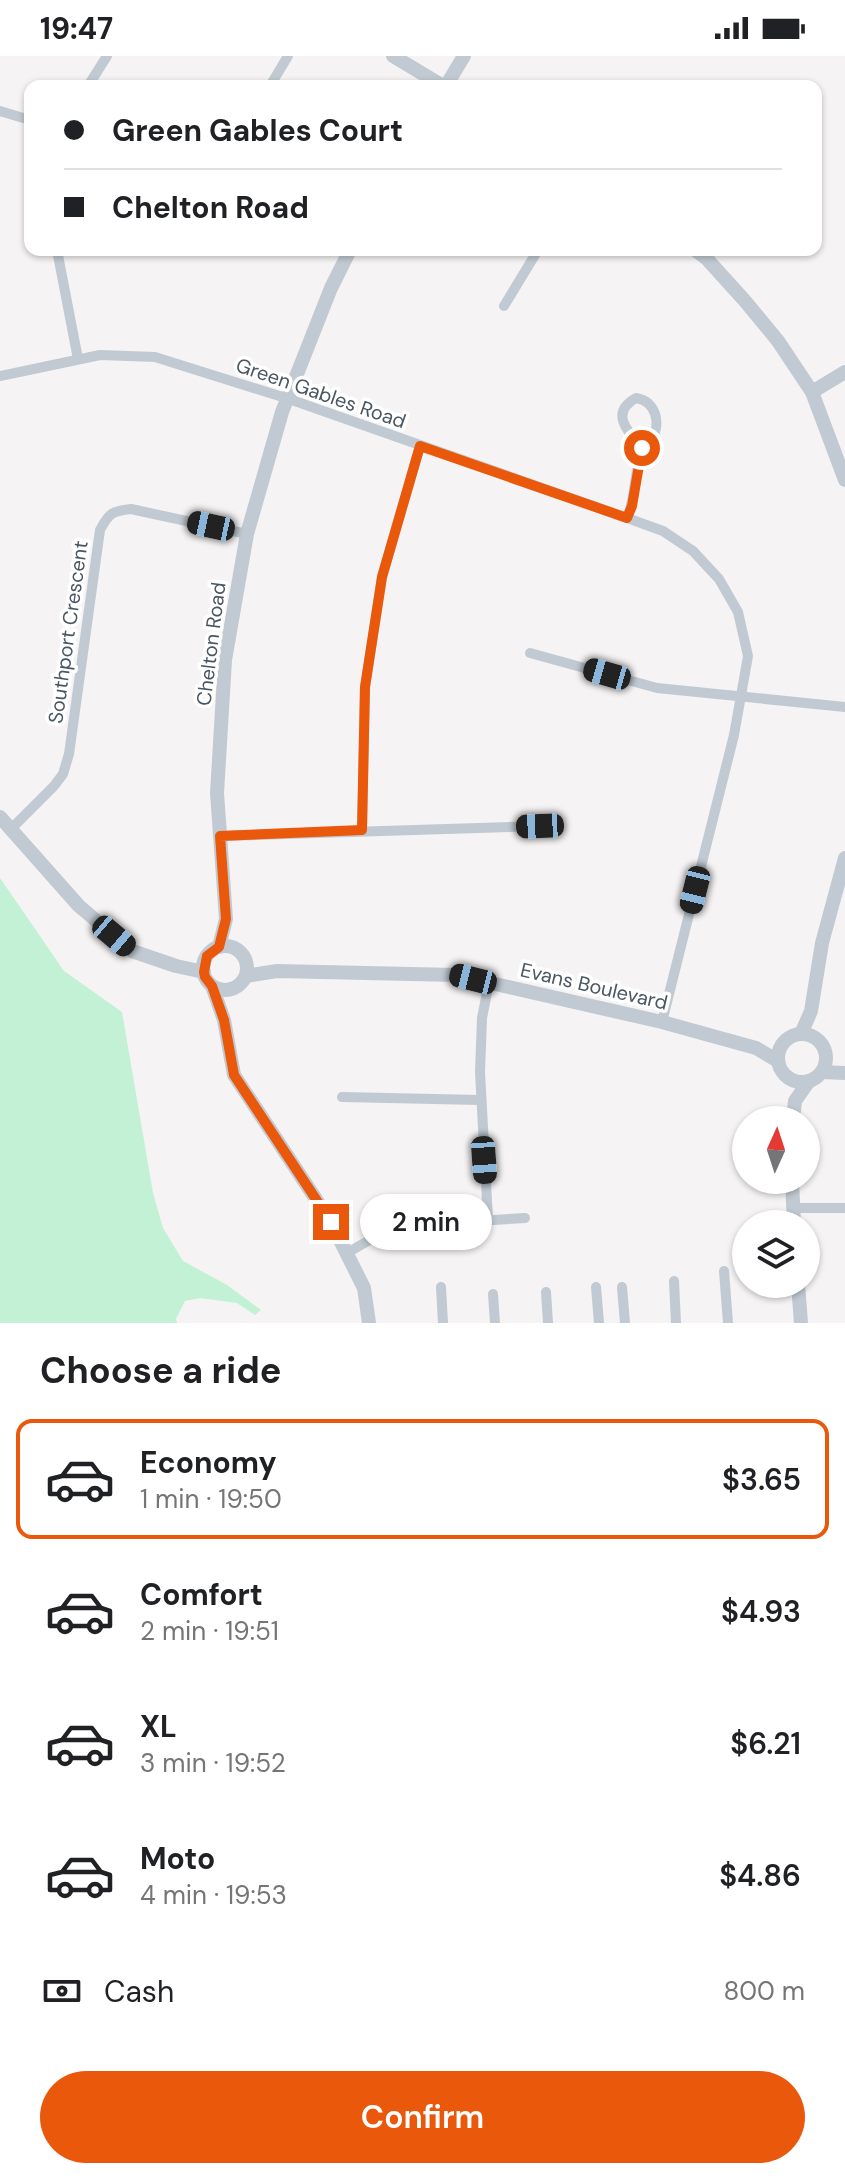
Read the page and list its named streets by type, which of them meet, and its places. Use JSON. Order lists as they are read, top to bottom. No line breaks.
{"streets":{"street":["Green Gables Road","Southport Crescent","Chelton Road","Evans Boulevard"]},"crossings":[["Green Gables Road","Chelton Road"],["Green Gables Road","Evans Boulevard"],["Southport Crescent","Chelton Road"],["Chelton Road","Evans Boulevard"]],"north":"top","page":{"status":"19:47","banner":["Green Gables Court","Chelton Road"],"bubble":"2 min","heading":"Choose a ride","list":[{"name":"Economy","note":"1 min · 19:50","value":"$3.65"},{"name":"Comfort","note":"2 min · 19:51","value":"$4.93"},{"name":"XL","note":"3 min · 19:52","value":"$6.21"},{"name":"Moto","note":"4 min · 19:53","value":"$4.86"}],"pay":["Cash","800 m"],"buttons":"Confirm"}}
